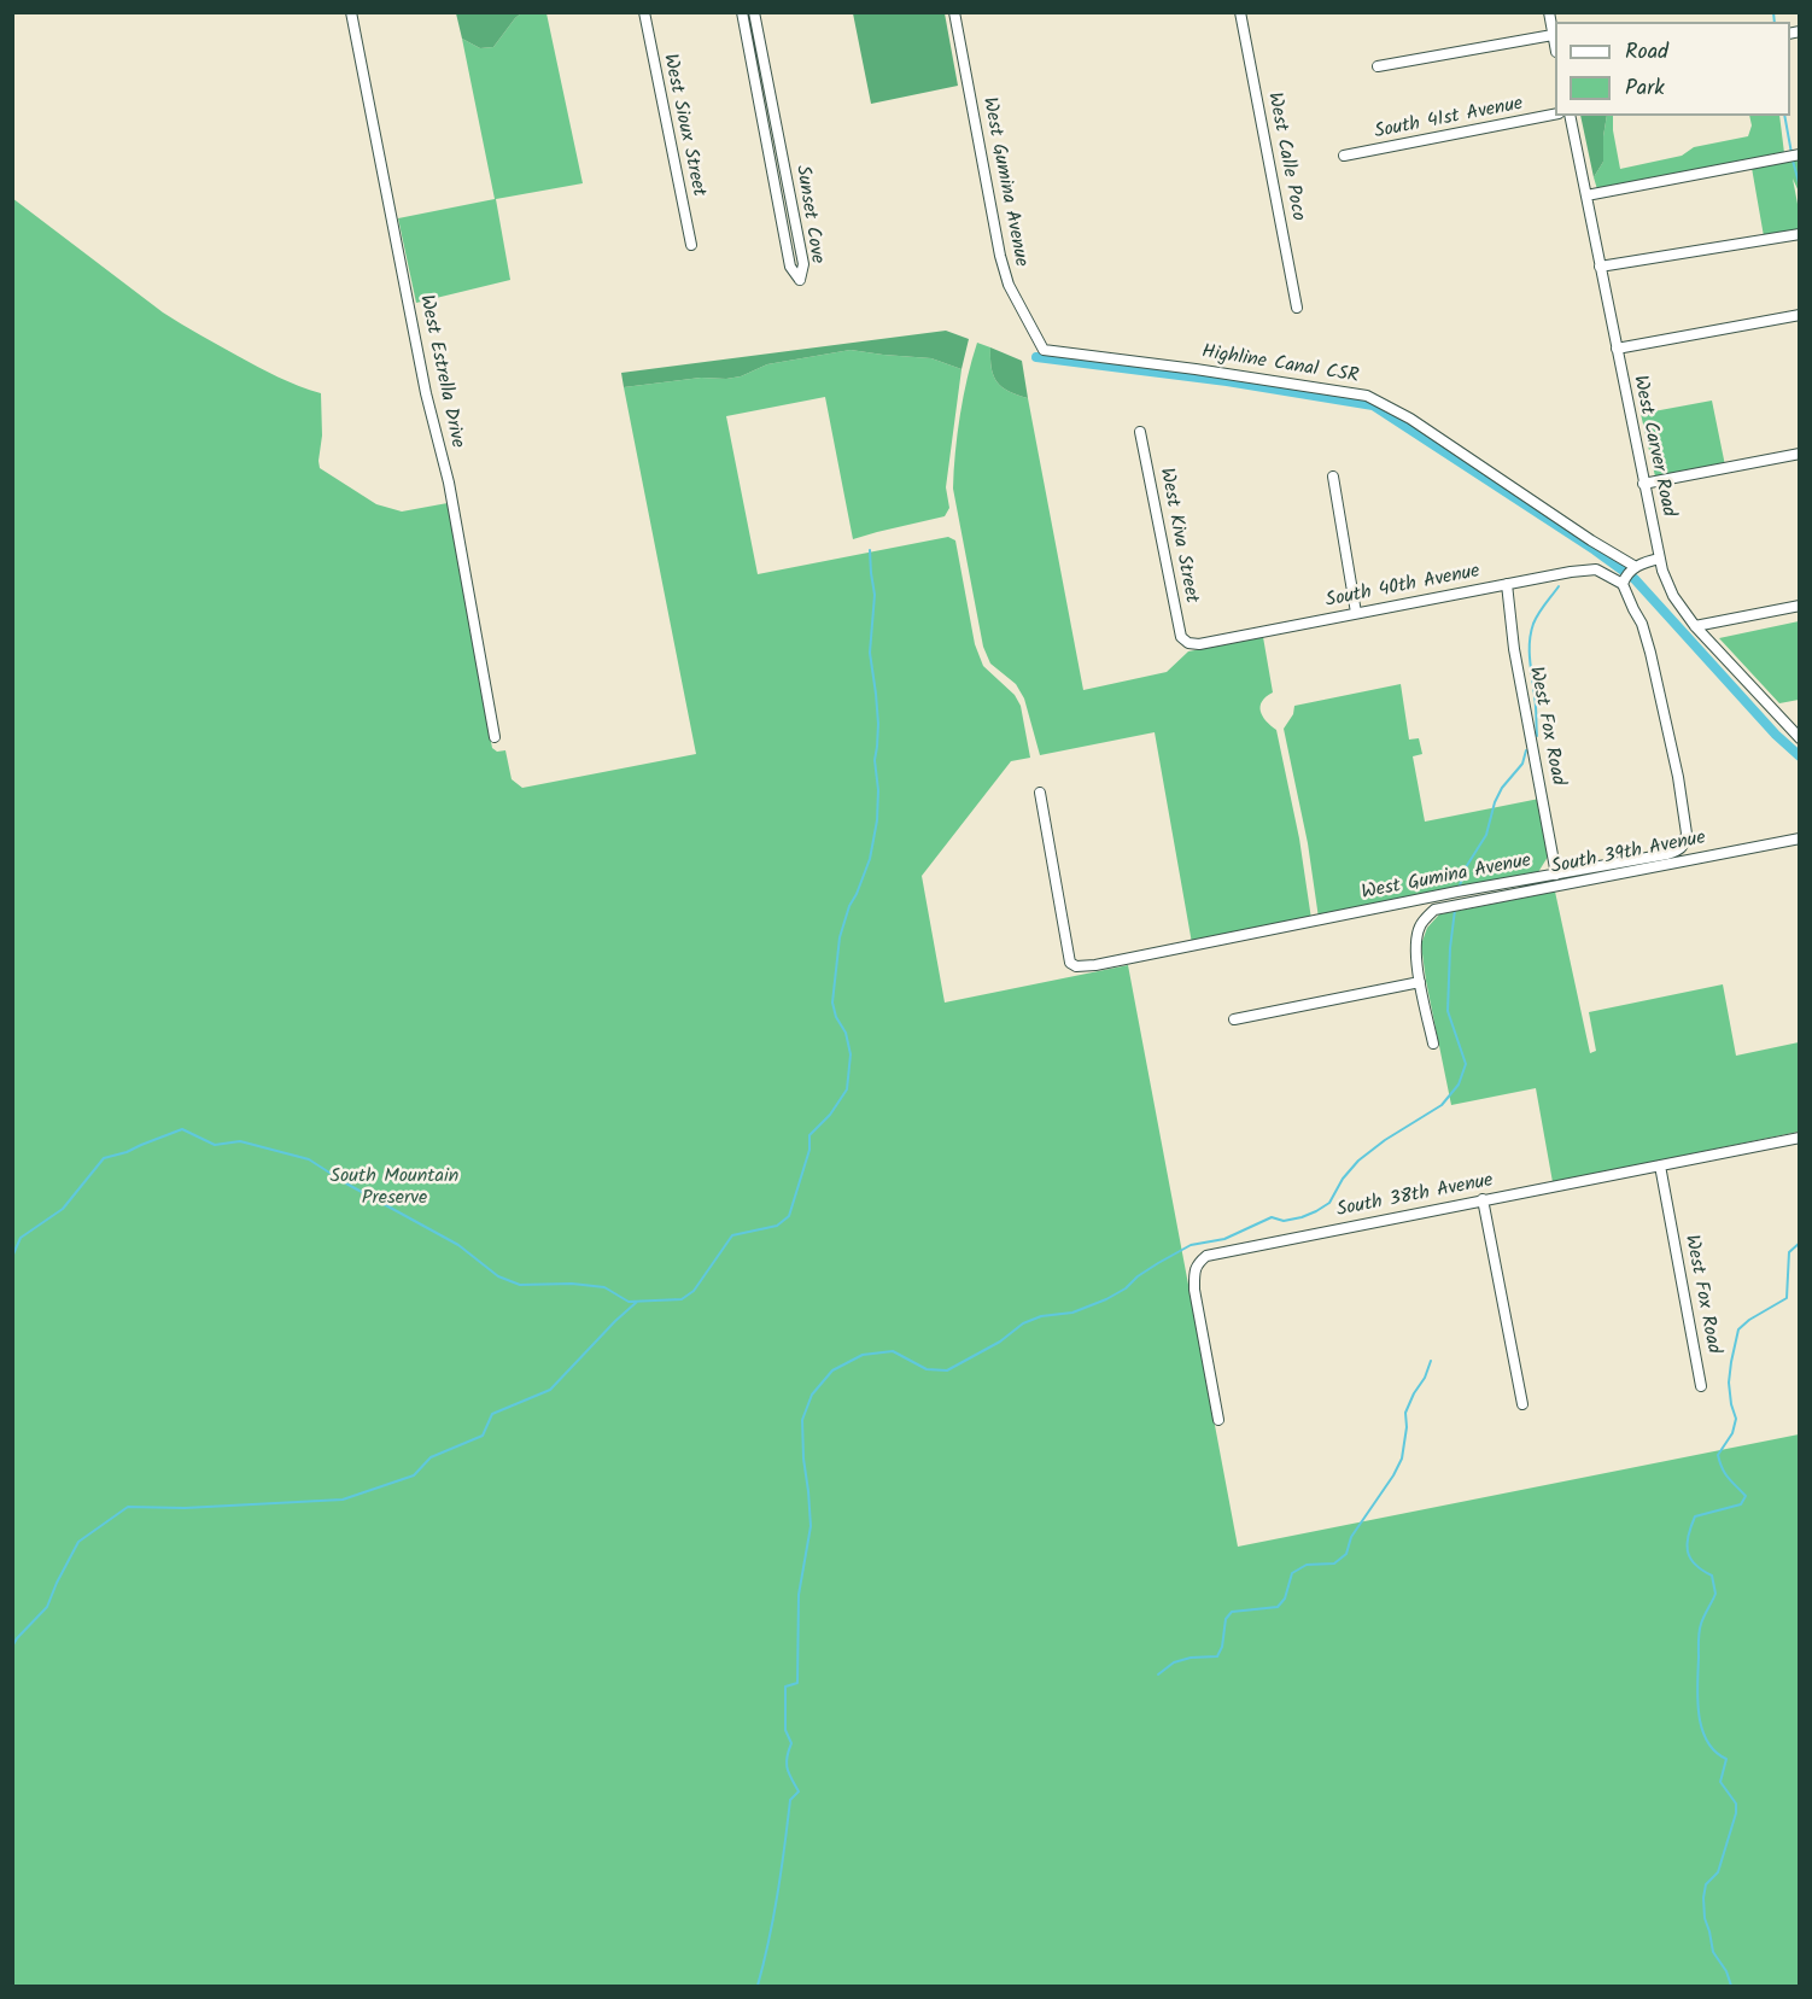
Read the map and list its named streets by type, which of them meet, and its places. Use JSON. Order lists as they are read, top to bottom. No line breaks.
{"streets":{"street":["South 41st Avenue","West Sioux Street","West Calle Poco","West Gumina Avenue","Sunset Cove","Highline Canal CSR","West Estrella Drive","West Carver Road","West Kiva Street","South 40th Avenue","West Fox Road","South 39th Avenue","South 38th Avenue"]},"crossings":[["West Gumina Avenue","Highline Canal CSR"],["West Gumina Avenue","South 40th Avenue"],["West Gumina Avenue","West Fox Road"],["West Kiva Street","South 40th Avenue"],["South 40th Avenue","West Fox Road"],["West Fox Road","South 38th Avenue"]],"parks":["South Mountain Preserve"],"legend":["Road","Park"]}
